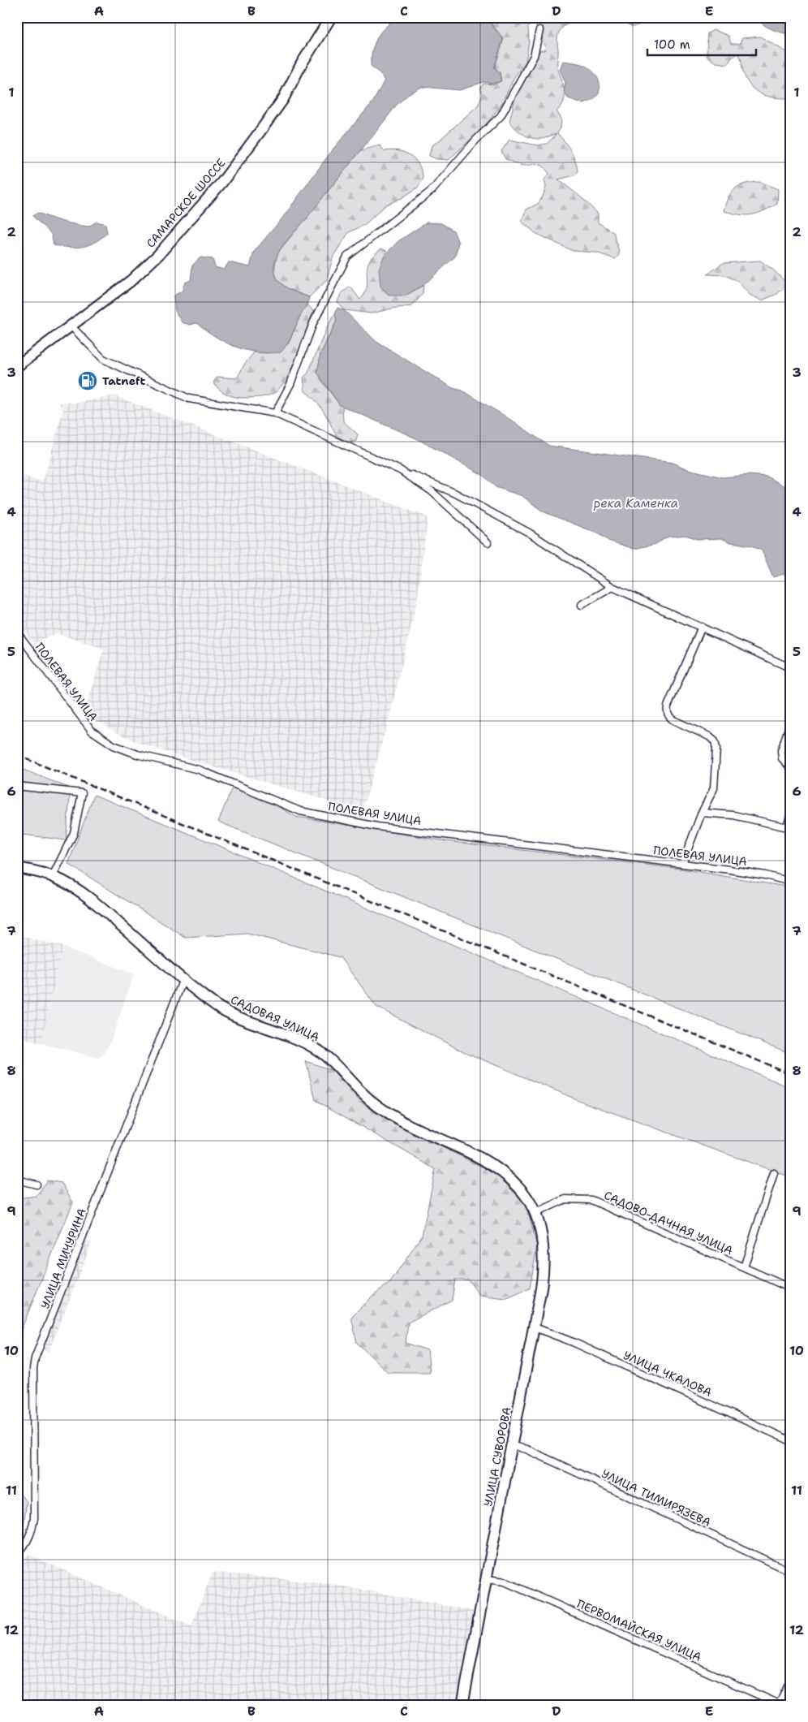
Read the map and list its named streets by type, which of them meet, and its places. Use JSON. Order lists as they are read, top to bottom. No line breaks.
{"streets":{"main road":["САМАРСКОЕ ШОССЕ","САДОВАЯ УЛИЦА","УЛИЦА СУВОРОВА"],"street":["ПОЛЕВАЯ УЛИЦА","САДОВО-ДАЧНАЯ УЛИЦА","УЛИЦА МИЧУРИНА","УЛИЦА ЧКАЛОВА","УЛИЦА ТИМИРЯЗЕВА","ПЕРВОМАЙСКАЯ УЛИЦА"]},"crossings":[["САДОВАЯ УЛИЦА","САДОВО-ДАЧНАЯ УЛИЦА"],["САДОВАЯ УЛИЦА","УЛИЦА МИЧУРИНА"],["САДОВАЯ УЛИЦА","УЛИЦА СУВОРОВА"],["САДОВО-ДАЧНАЯ УЛИЦА","УЛИЦА СУВОРОВА"],["УЛИЦА ЧКАЛОВА","УЛИЦА СУВОРОВА"],["УЛИЦА СУВОРОВА","УЛИЦА ТИМИРЯЗЕВА"],["УЛИЦА СУВОРОВА","ПЕРВОМАЙСКАЯ УЛИЦА"]],"water":["река Каменка"],"places":{"fuel station":["Tatneft"]},"scale_bar":"100 m","grid":{"columns":["A","B","C","D","E"],"rows":["1","2","3","4","5","6","7","8","9","10","11","12"]}}
